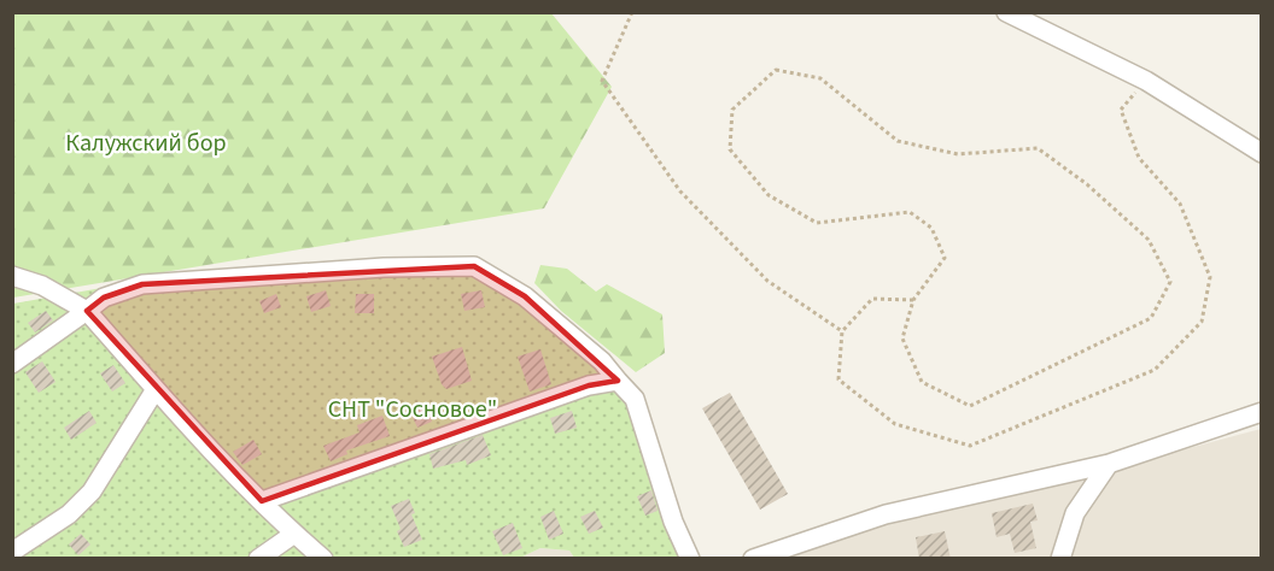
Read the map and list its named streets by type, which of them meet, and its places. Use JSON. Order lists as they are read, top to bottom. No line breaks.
{"parks":["Калужский бор","СНТ \"Сосновое\""]}
